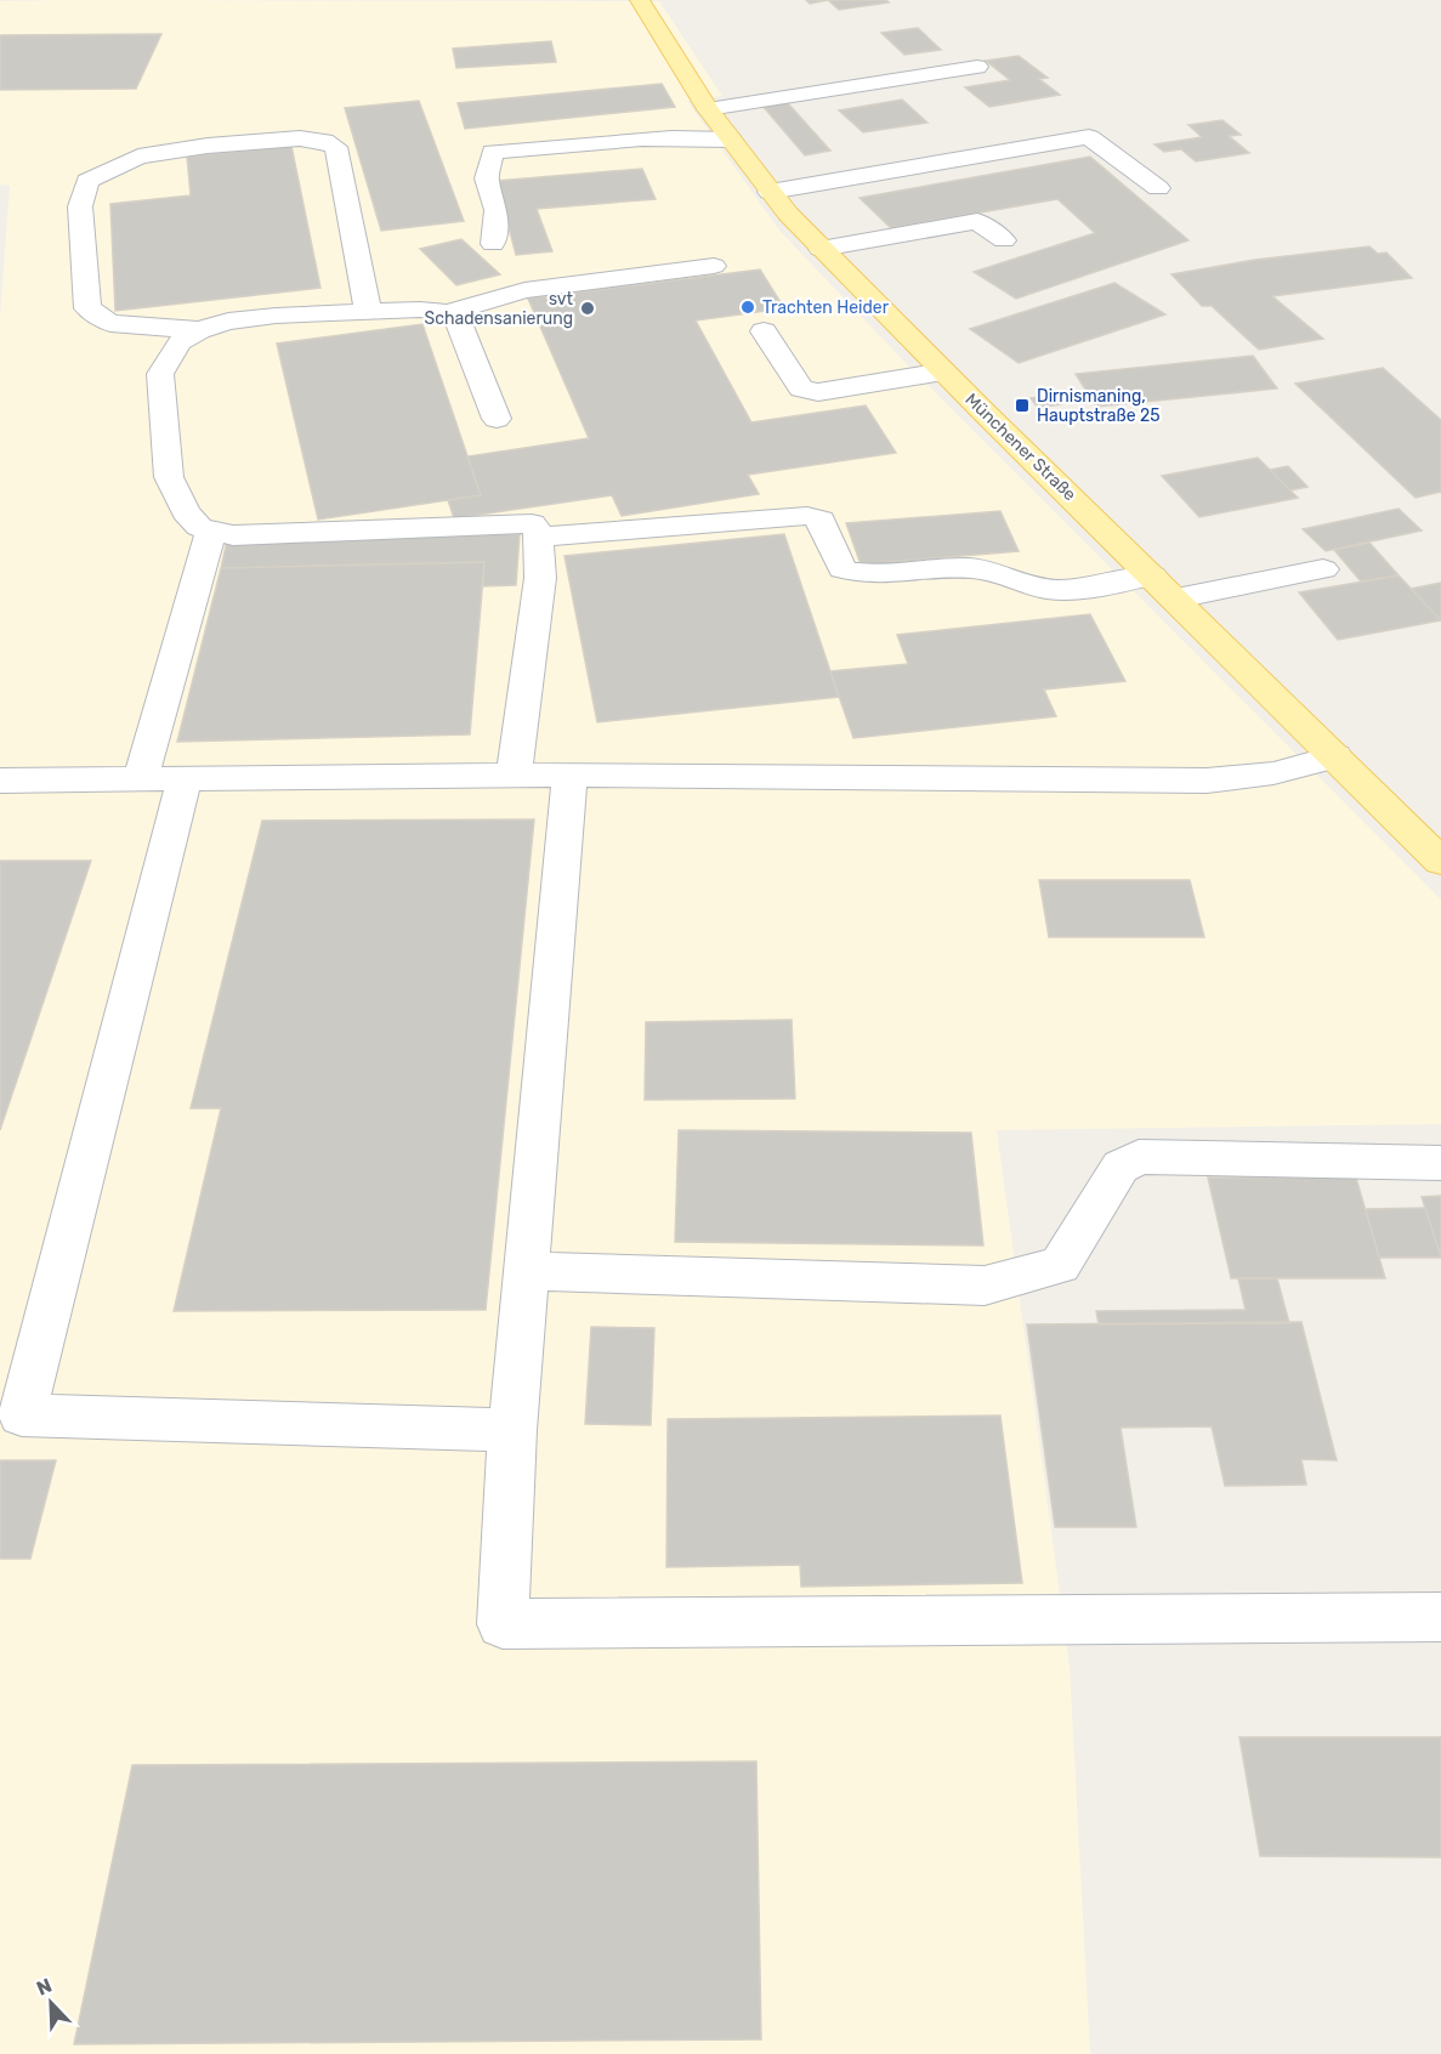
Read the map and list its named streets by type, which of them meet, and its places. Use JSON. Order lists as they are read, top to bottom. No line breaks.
{"streets":{"main road":["Münchener Straße"]},"places":{"other":["Trachten Heider","svt Schadensanierung"],"transit":["Dirnismaning, Hauptstraße 25"]},"north":"top left"}
